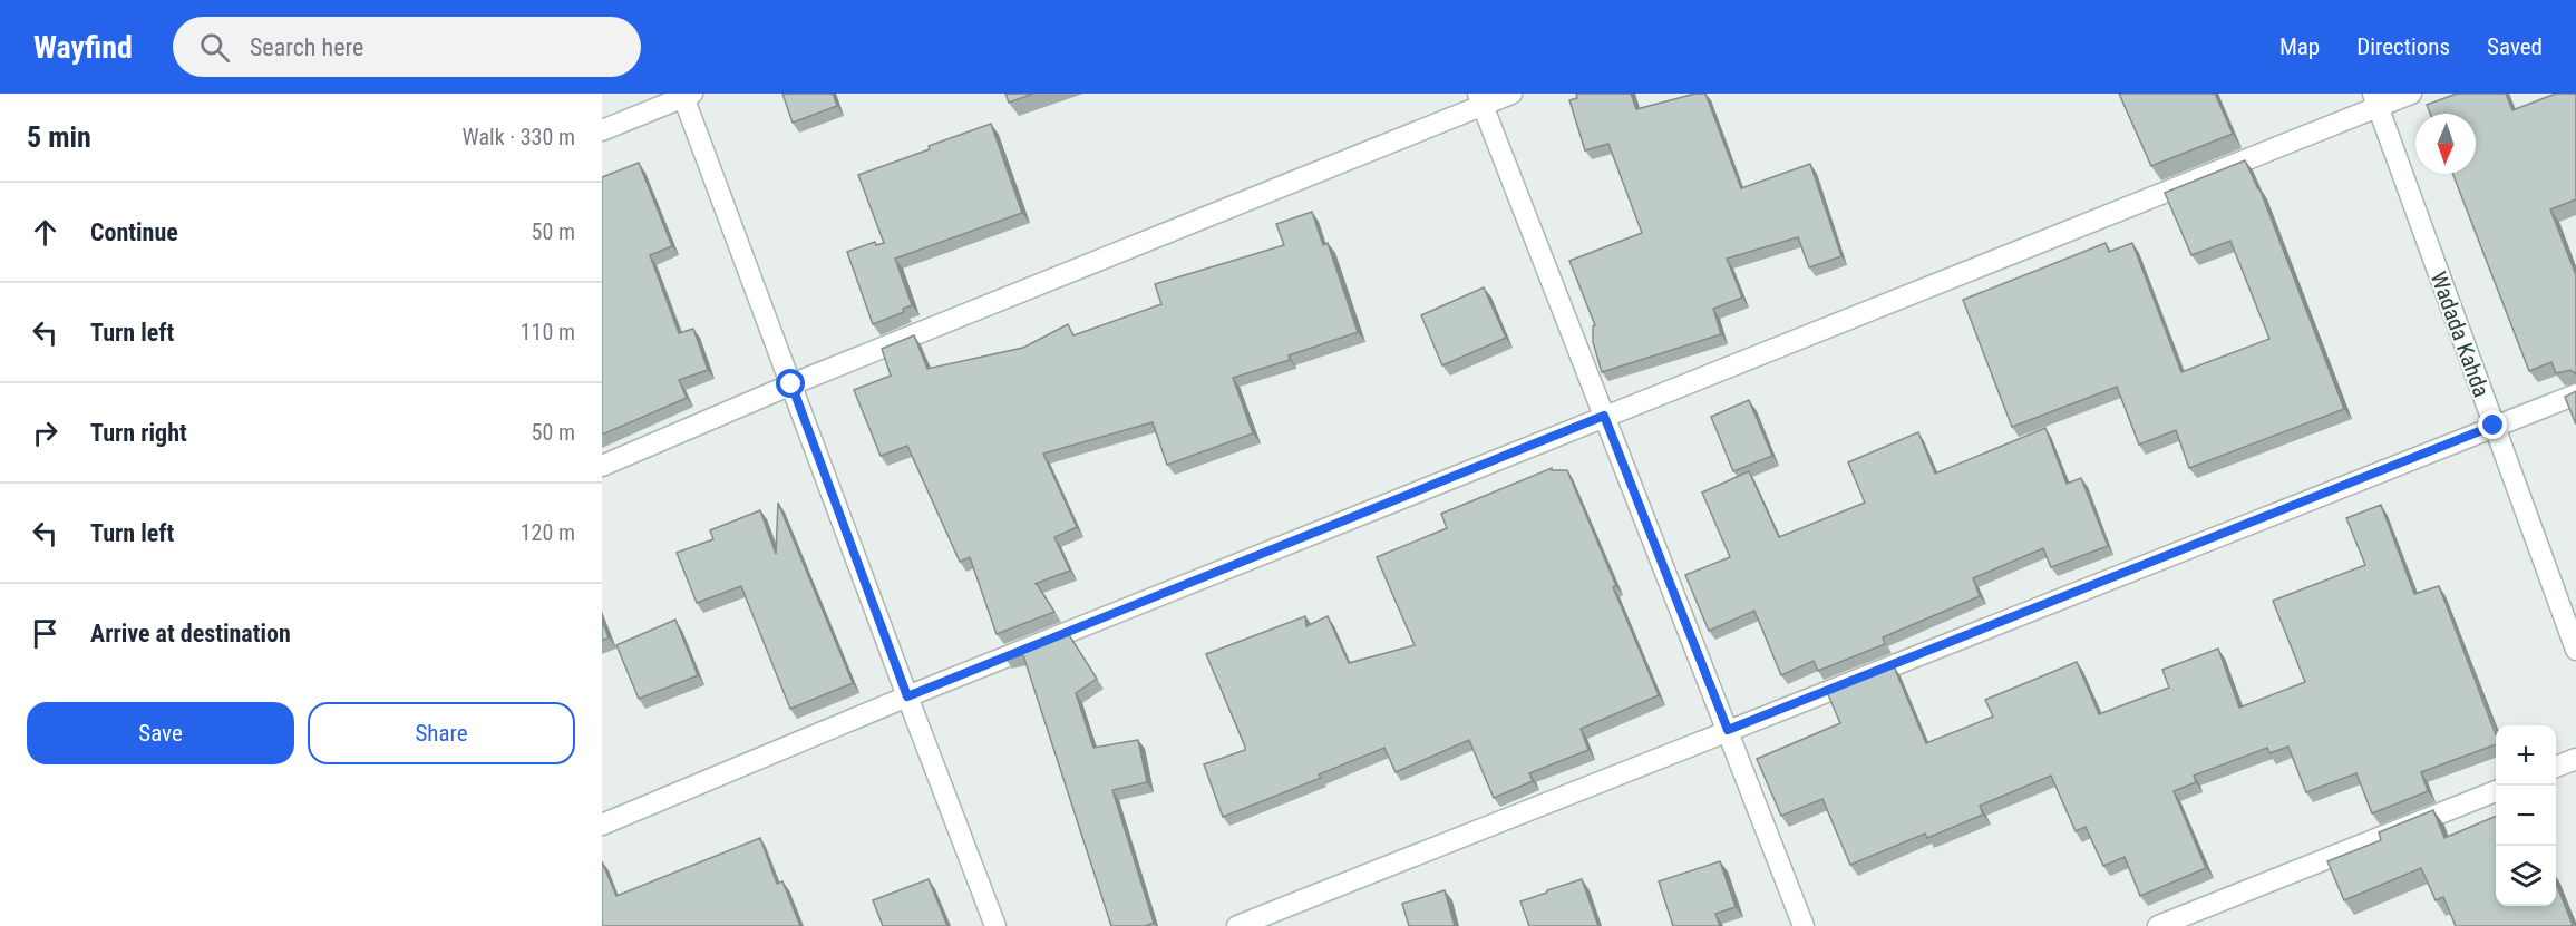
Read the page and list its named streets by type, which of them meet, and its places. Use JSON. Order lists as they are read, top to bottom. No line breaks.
{"streets":{"street":["Wadada Kahda"]},"north":"bottom","page":{"header":"Wayfind","search":"Search here","nav":["Map","Directions","Saved"],"heading":["5 min","Walk · 330 m"],"list":[["Continue","50 m"],["Turn left","110 m"],["Turn right","50 m"],["Turn left","120 m"],"Arrive at destination"],"buttons":["Save","Share"],"map_buttons":["+","−"]}}
